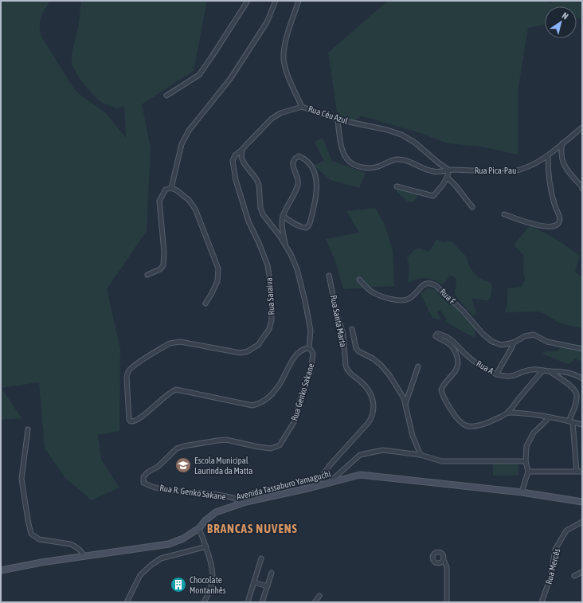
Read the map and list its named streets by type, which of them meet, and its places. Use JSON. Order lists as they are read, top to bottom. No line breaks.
{"streets":{"street":["Rua Céu Azul","Rua Pica-Pau","Rua Saraiva","Rua F","Rua Santa Marta","Rua A","Rua Genko Sakane","Avenida Tassaburo Yamaguchi","Rua R. Genko Sakane","Rua Mercês"]},"crossings":[["Rua Céu Azul","Rua Pica-Pau"],["Rua Céu Azul","Rua Saraiva"],["Rua Saraiva","Rua Genko Sakane"],["Rua Santa Marta","Avenida Tassaburo Yamaguchi"],["Rua Genko Sakane","Rua R. Genko Sakane"],["Avenida Tassaburo Yamaguchi","Rua R. Genko Sakane"]],"districts":["BRANCAS NUVENS"],"places":{"school or university":["Escola Municipal Laurinda da Matta"],"building":["Chocolate Montanhês"]},"north":"top right"}
